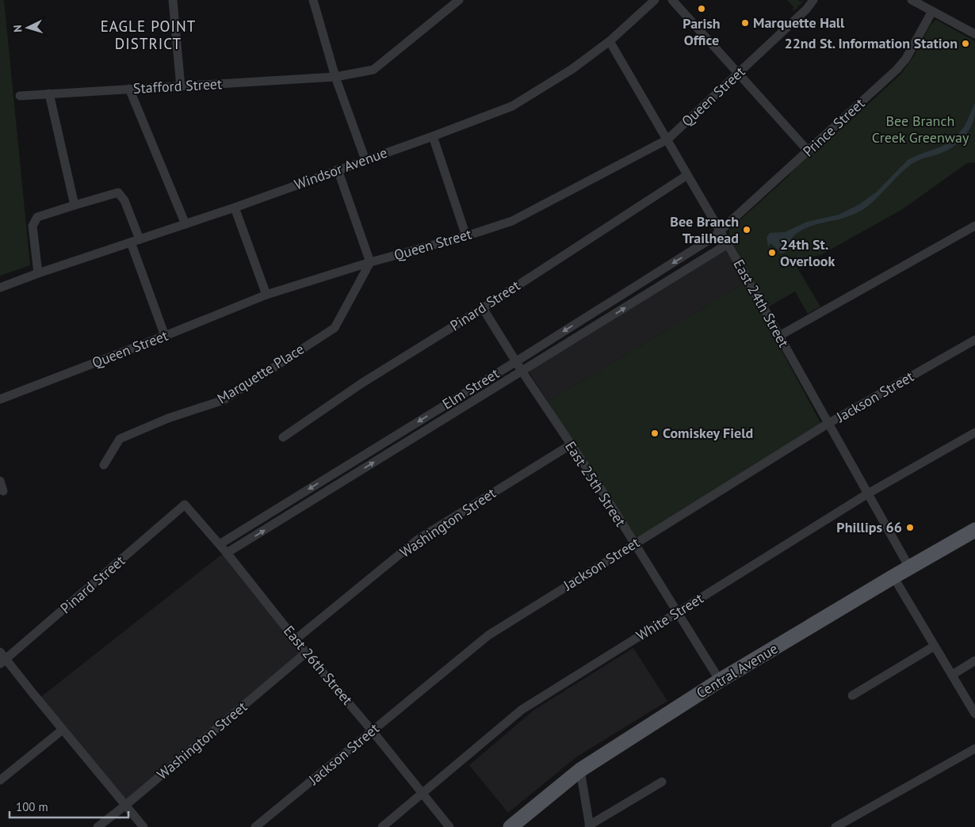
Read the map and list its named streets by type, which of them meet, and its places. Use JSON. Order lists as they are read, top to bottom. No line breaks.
{"streets":{"main road":["Central Avenue"],"street":["Stafford Street","Queen Street","Prince Street","Windsor Avenue","East 24th Street","Pinard Street","Marquette Place","Elm Street","Jackson Street","East 25th Street","Washington Street","White Street","East 26th Street"]},"crossings":[["Queen Street","East 24th Street"],["Queen Street","Marquette Place"],["Prince Street","East 24th Street"],["Prince Street","Elm Street"],["Windsor Avenue","East 24th Street"],["East 24th Street","Pinard Street"],["East 24th Street","Elm Street"],["East 24th Street","Jackson Street"],["East 24th Street","White Street"],["East 24th Street","Central Avenue"],["Pinard Street","East 25th Street"],["Pinard Street","East 26th Street"],["Elm Street","East 25th Street"],["Elm Street","East 26th Street"],["Jackson Street","East 25th Street"],["Jackson Street","East 26th Street"],["East 25th Street","Washington Street"],["East 25th Street","White Street"],["East 25th Street","Central Avenue"],["Washington Street","East 26th Street"],["White Street","East 26th Street"]],"districts":["EAGLE POINT DISTRICT"],"parks":["Bee Branch Creek Greenway"],"places":["Parish Office","Marquette Hall","22nd St. Information Station","Bee Branch Trailhead","24th St. Overlook","Comiskey Field","Phillips 66"],"scale_bar":"100 m","north":"left"}
